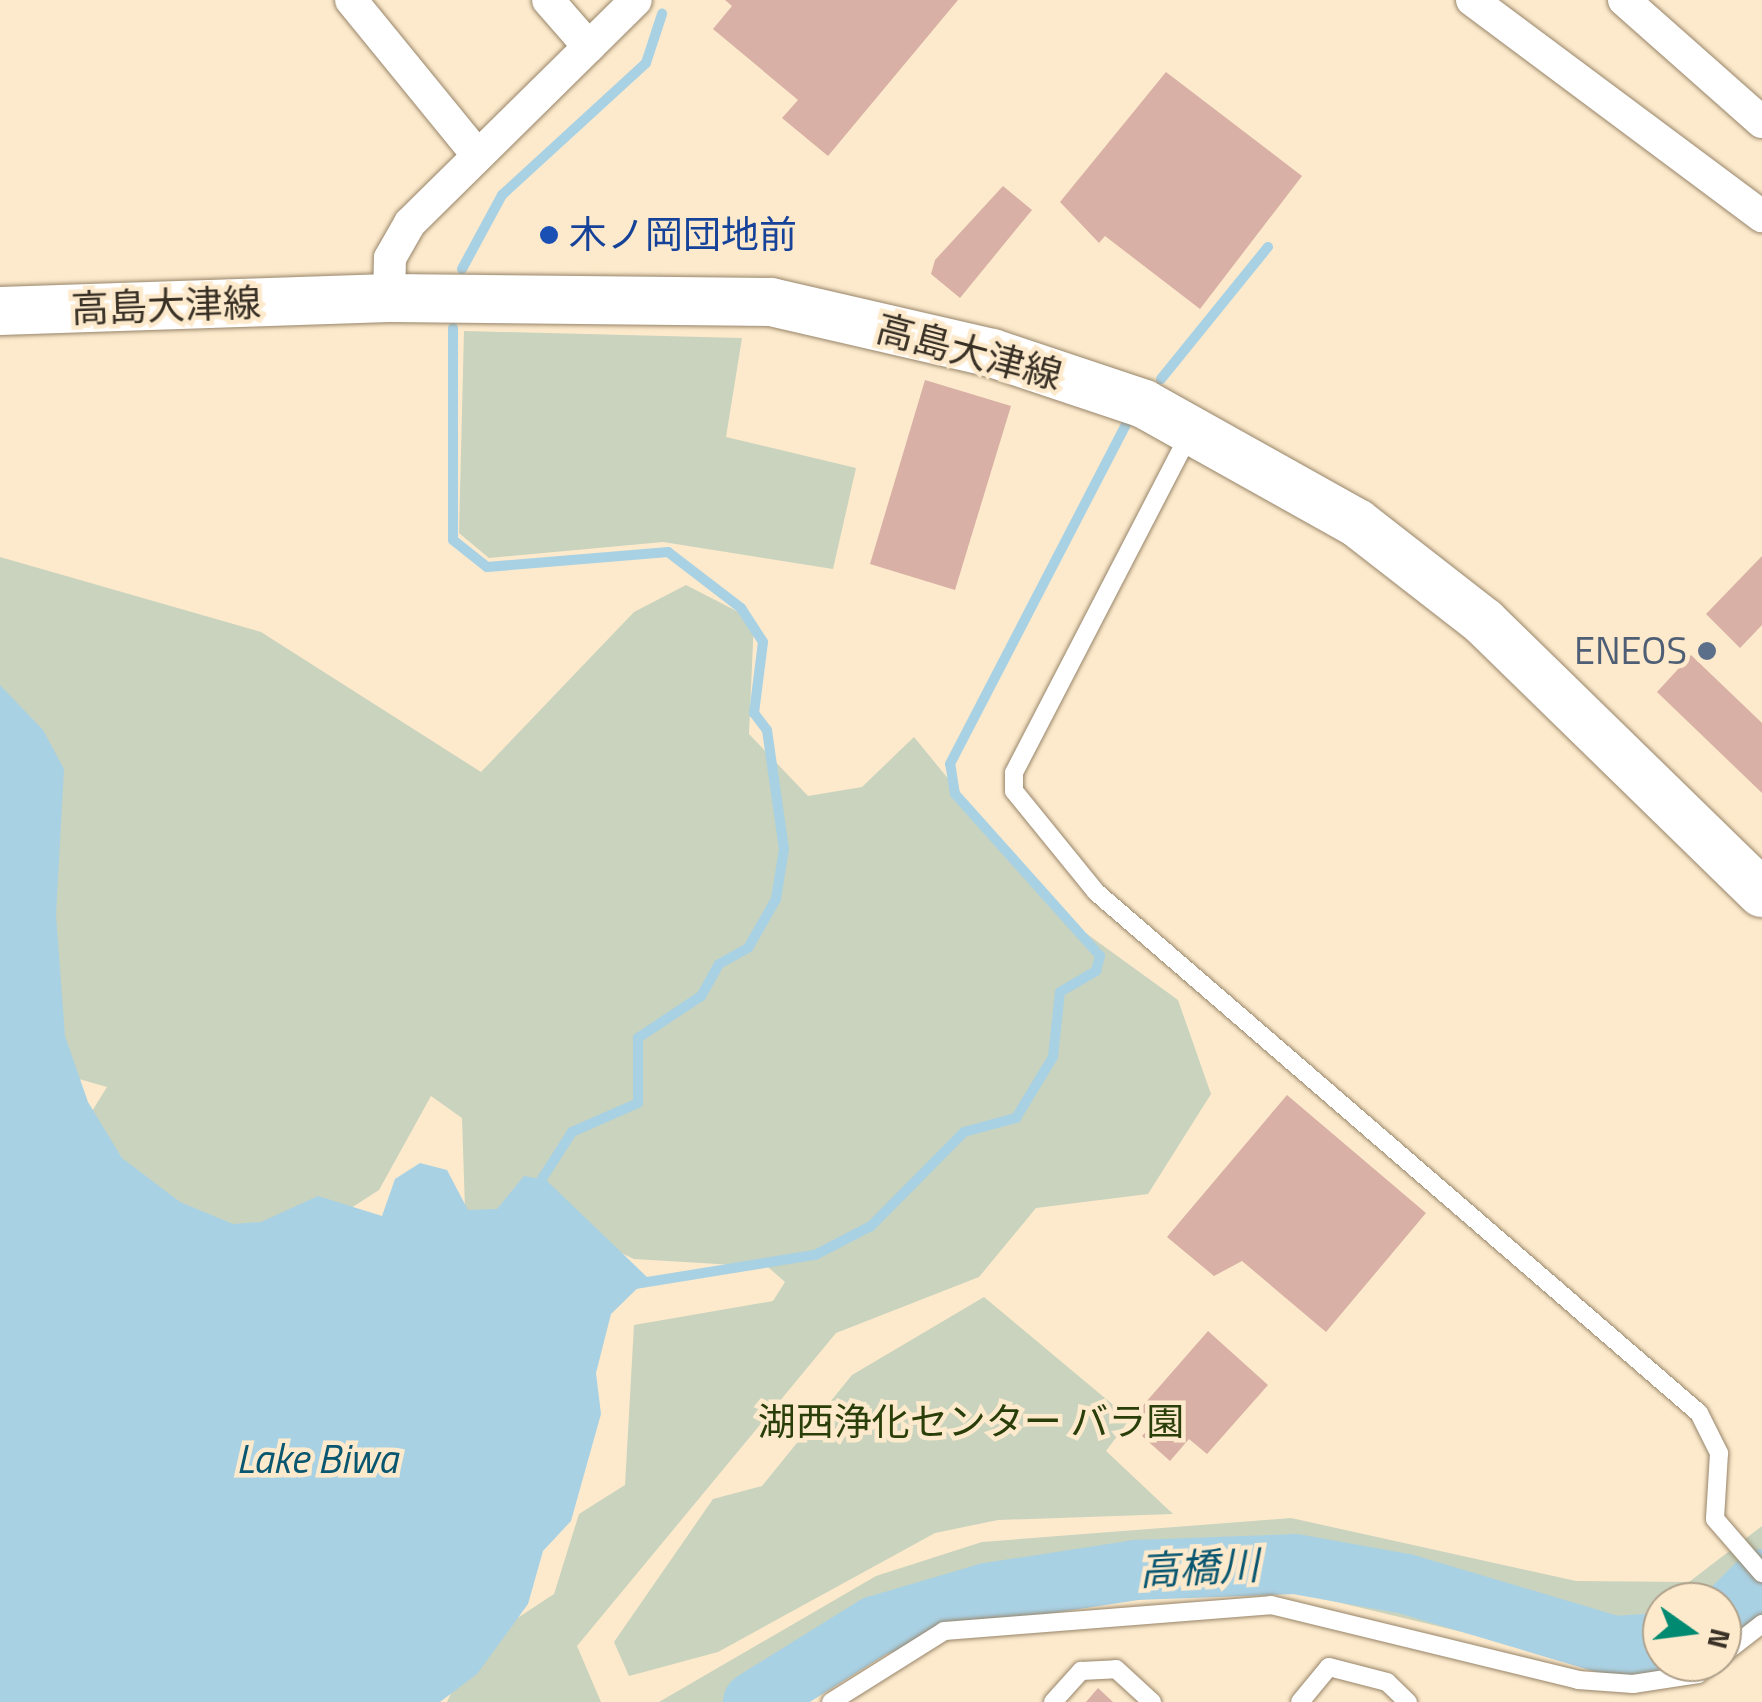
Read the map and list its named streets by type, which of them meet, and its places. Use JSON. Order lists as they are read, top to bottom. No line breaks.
{"streets":{"main road":["高島大津線"]},"water":["Lake Biwa","高橋川"],"parks":["湖西浄化センター バラ園"],"places":["木ノ岡団地前","ENEOS"],"north":"right"}
